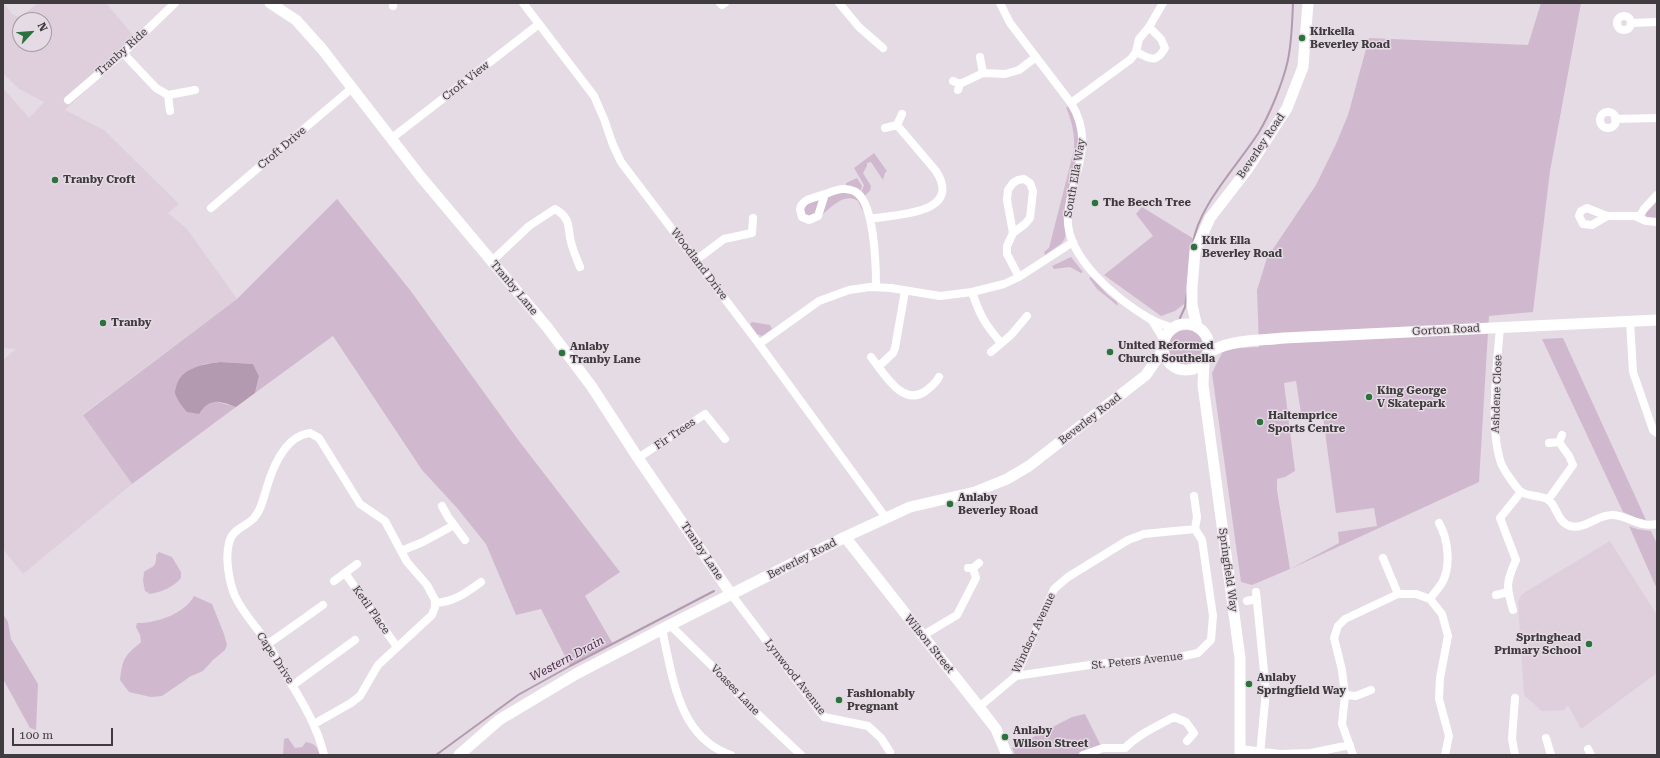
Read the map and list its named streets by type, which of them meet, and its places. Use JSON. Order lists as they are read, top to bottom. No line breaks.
{"streets":{"main road":["Beverley Road","Tranby Lane","Gorton Road","Springfield Way","Wilson Street"],"street":["Tranby Ride","Croft View","Croft Drive","South Ella Way","Woodland Drive","Ashdene Close","Fir Trees","Ketil Place","Windsor Avenue","Cape Drive","St. Peters Avenue","Lynwood Avenue","Voases Lane"]},"crossings":[["Croft View","Woodland Drive"],["Croft View","Tranby Lane"],["Beverley Road","South Ella Way"],["Beverley Road","Woodland Drive"],["Beverley Road","Tranby Lane"],["Beverley Road","Gorton Road"],["Beverley Road","Springfield Way"],["Beverley Road","Wilson Street"],["Beverley Road","Lynwood Avenue"],["Beverley Road","Voases Lane"],["Croft Drive","Tranby Lane"],["South Ella Way","Gorton Road"],["South Ella Way","Springfield Way"],["Tranby Lane","Fir Trees"],["Tranby Lane","Lynwood Avenue"],["Gorton Road","Ashdene Close"],["Gorton Road","Springfield Way"],["Windsor Avenue","Wilson Street"],["Windsor Avenue","St. Peters Avenue"]],"water":["Western Drain"],"places":["Kirkella Beverley Road","Tranby Croft","The Beech Tree","Kirk Ella Beverley Road","Tranby","United Reformed Church Southella","Anlaby Tranby Lane","King George V Skatepark","Haltemprice Sports Centre","Anlaby Beverley Road","Springhead Primary School","Anlaby Springfield Way","Fashionably Pregnant","Anlaby Wilson Street"],"scale_bar":"100 m","north":"top right"}
